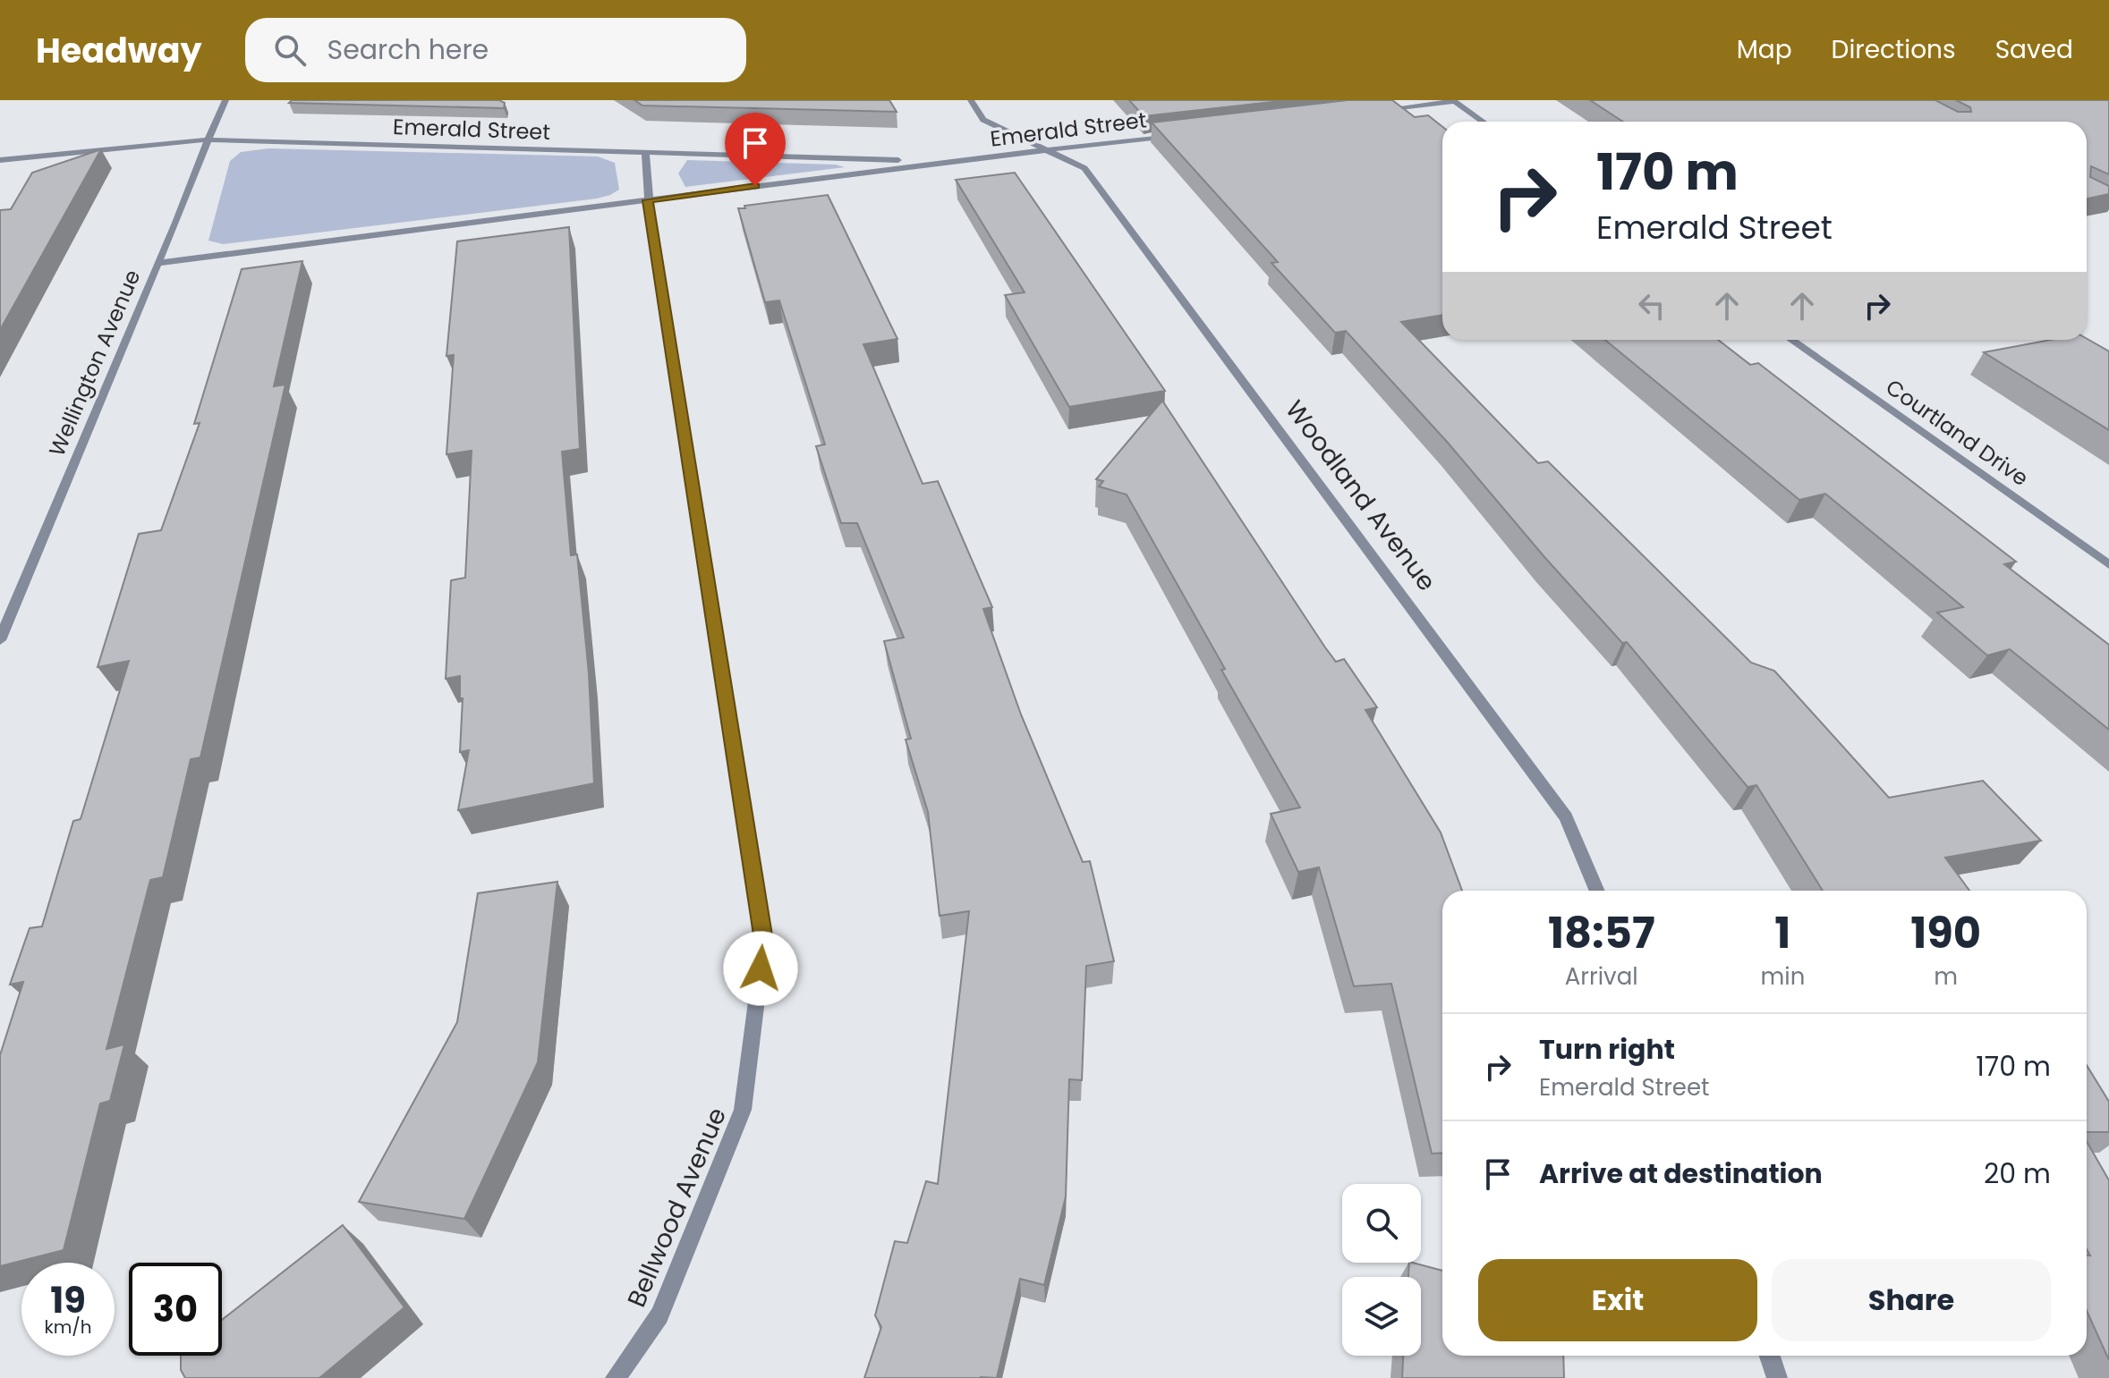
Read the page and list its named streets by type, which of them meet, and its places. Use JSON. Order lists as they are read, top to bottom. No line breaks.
{"streets":{"street":["Emerald Street","Wellington Avenue","Courtland Drive","Woodland Avenue","Bellwood Avenue"]},"crossings":[["Emerald Street","Wellington Avenue"],["Emerald Street","Woodland Avenue"],["Emerald Street","Bellwood Avenue"]],"page":{"header":"Headway","search":"Search here","nav":["Map","Directions","Saved"],"turn":["170 m","Emerald Street"],"eta":["18:57","Arrival","1","min","190","m"],"list":[{"name":"Turn right","note":"Emerald Street","value":"170 m"},{"name":"Arrive at destination","value":"20 m"}],"buttons":["Exit","Share"],"speed":"19 km/h","limit":"30"}}
